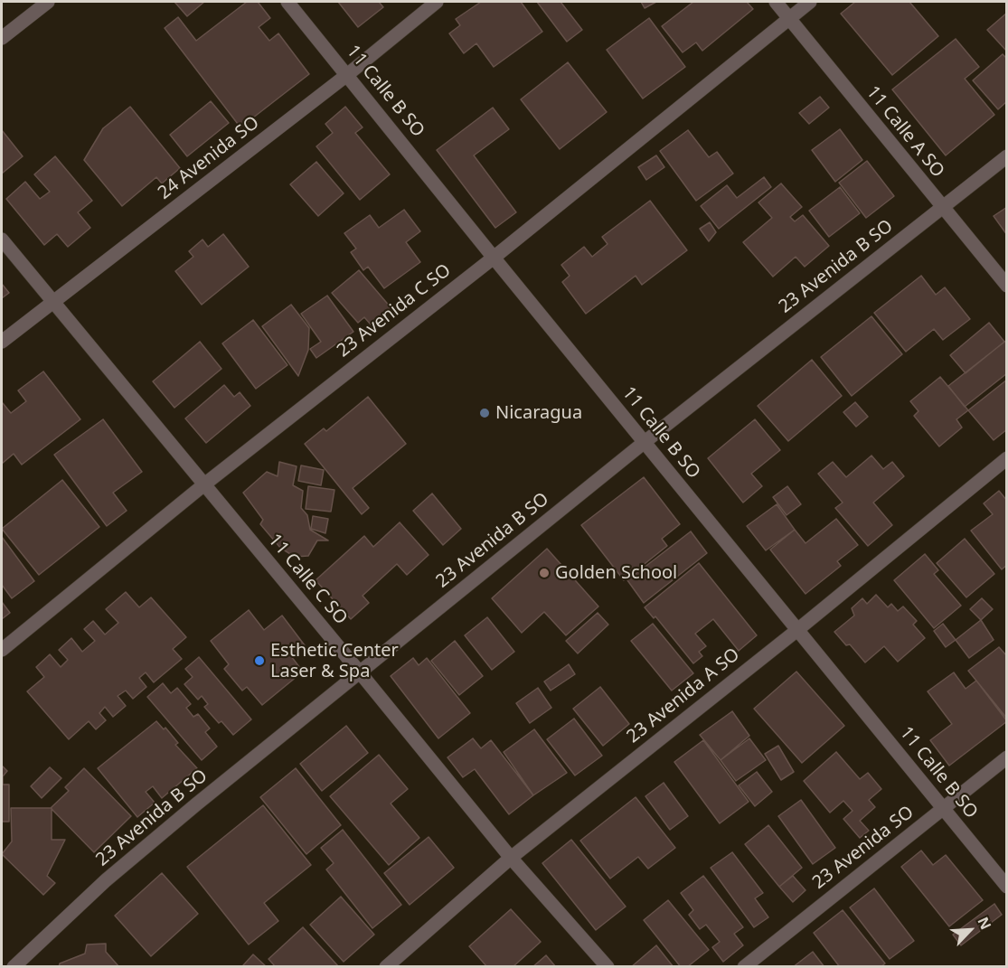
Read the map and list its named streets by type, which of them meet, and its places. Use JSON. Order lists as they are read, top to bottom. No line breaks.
{"streets":{"street":["11 Calle B SO","11 Calle A SO","24 Avenida SO","23 Avenida B SO","23 Avenida C SO","11 Calle C SO","23 Avenida A SO","23 Avenida SO"]},"crossings":[["11 Calle B SO","24 Avenida SO"],["11 Calle B SO","23 Avenida B SO"],["11 Calle B SO","23 Avenida C SO"],["11 Calle B SO","23 Avenida A SO"],["11 Calle B SO","23 Avenida SO"],["11 Calle A SO","23 Avenida B SO"],["11 Calle A SO","23 Avenida C SO"],["24 Avenida SO","11 Calle C SO"],["23 Avenida B SO","11 Calle C SO"],["23 Avenida C SO","11 Calle C SO"],["11 Calle C SO","23 Avenida A SO"]],"places":["Nicaragua","Golden School","Esthetic Center Laser & Spa"],"north":"top right"}
